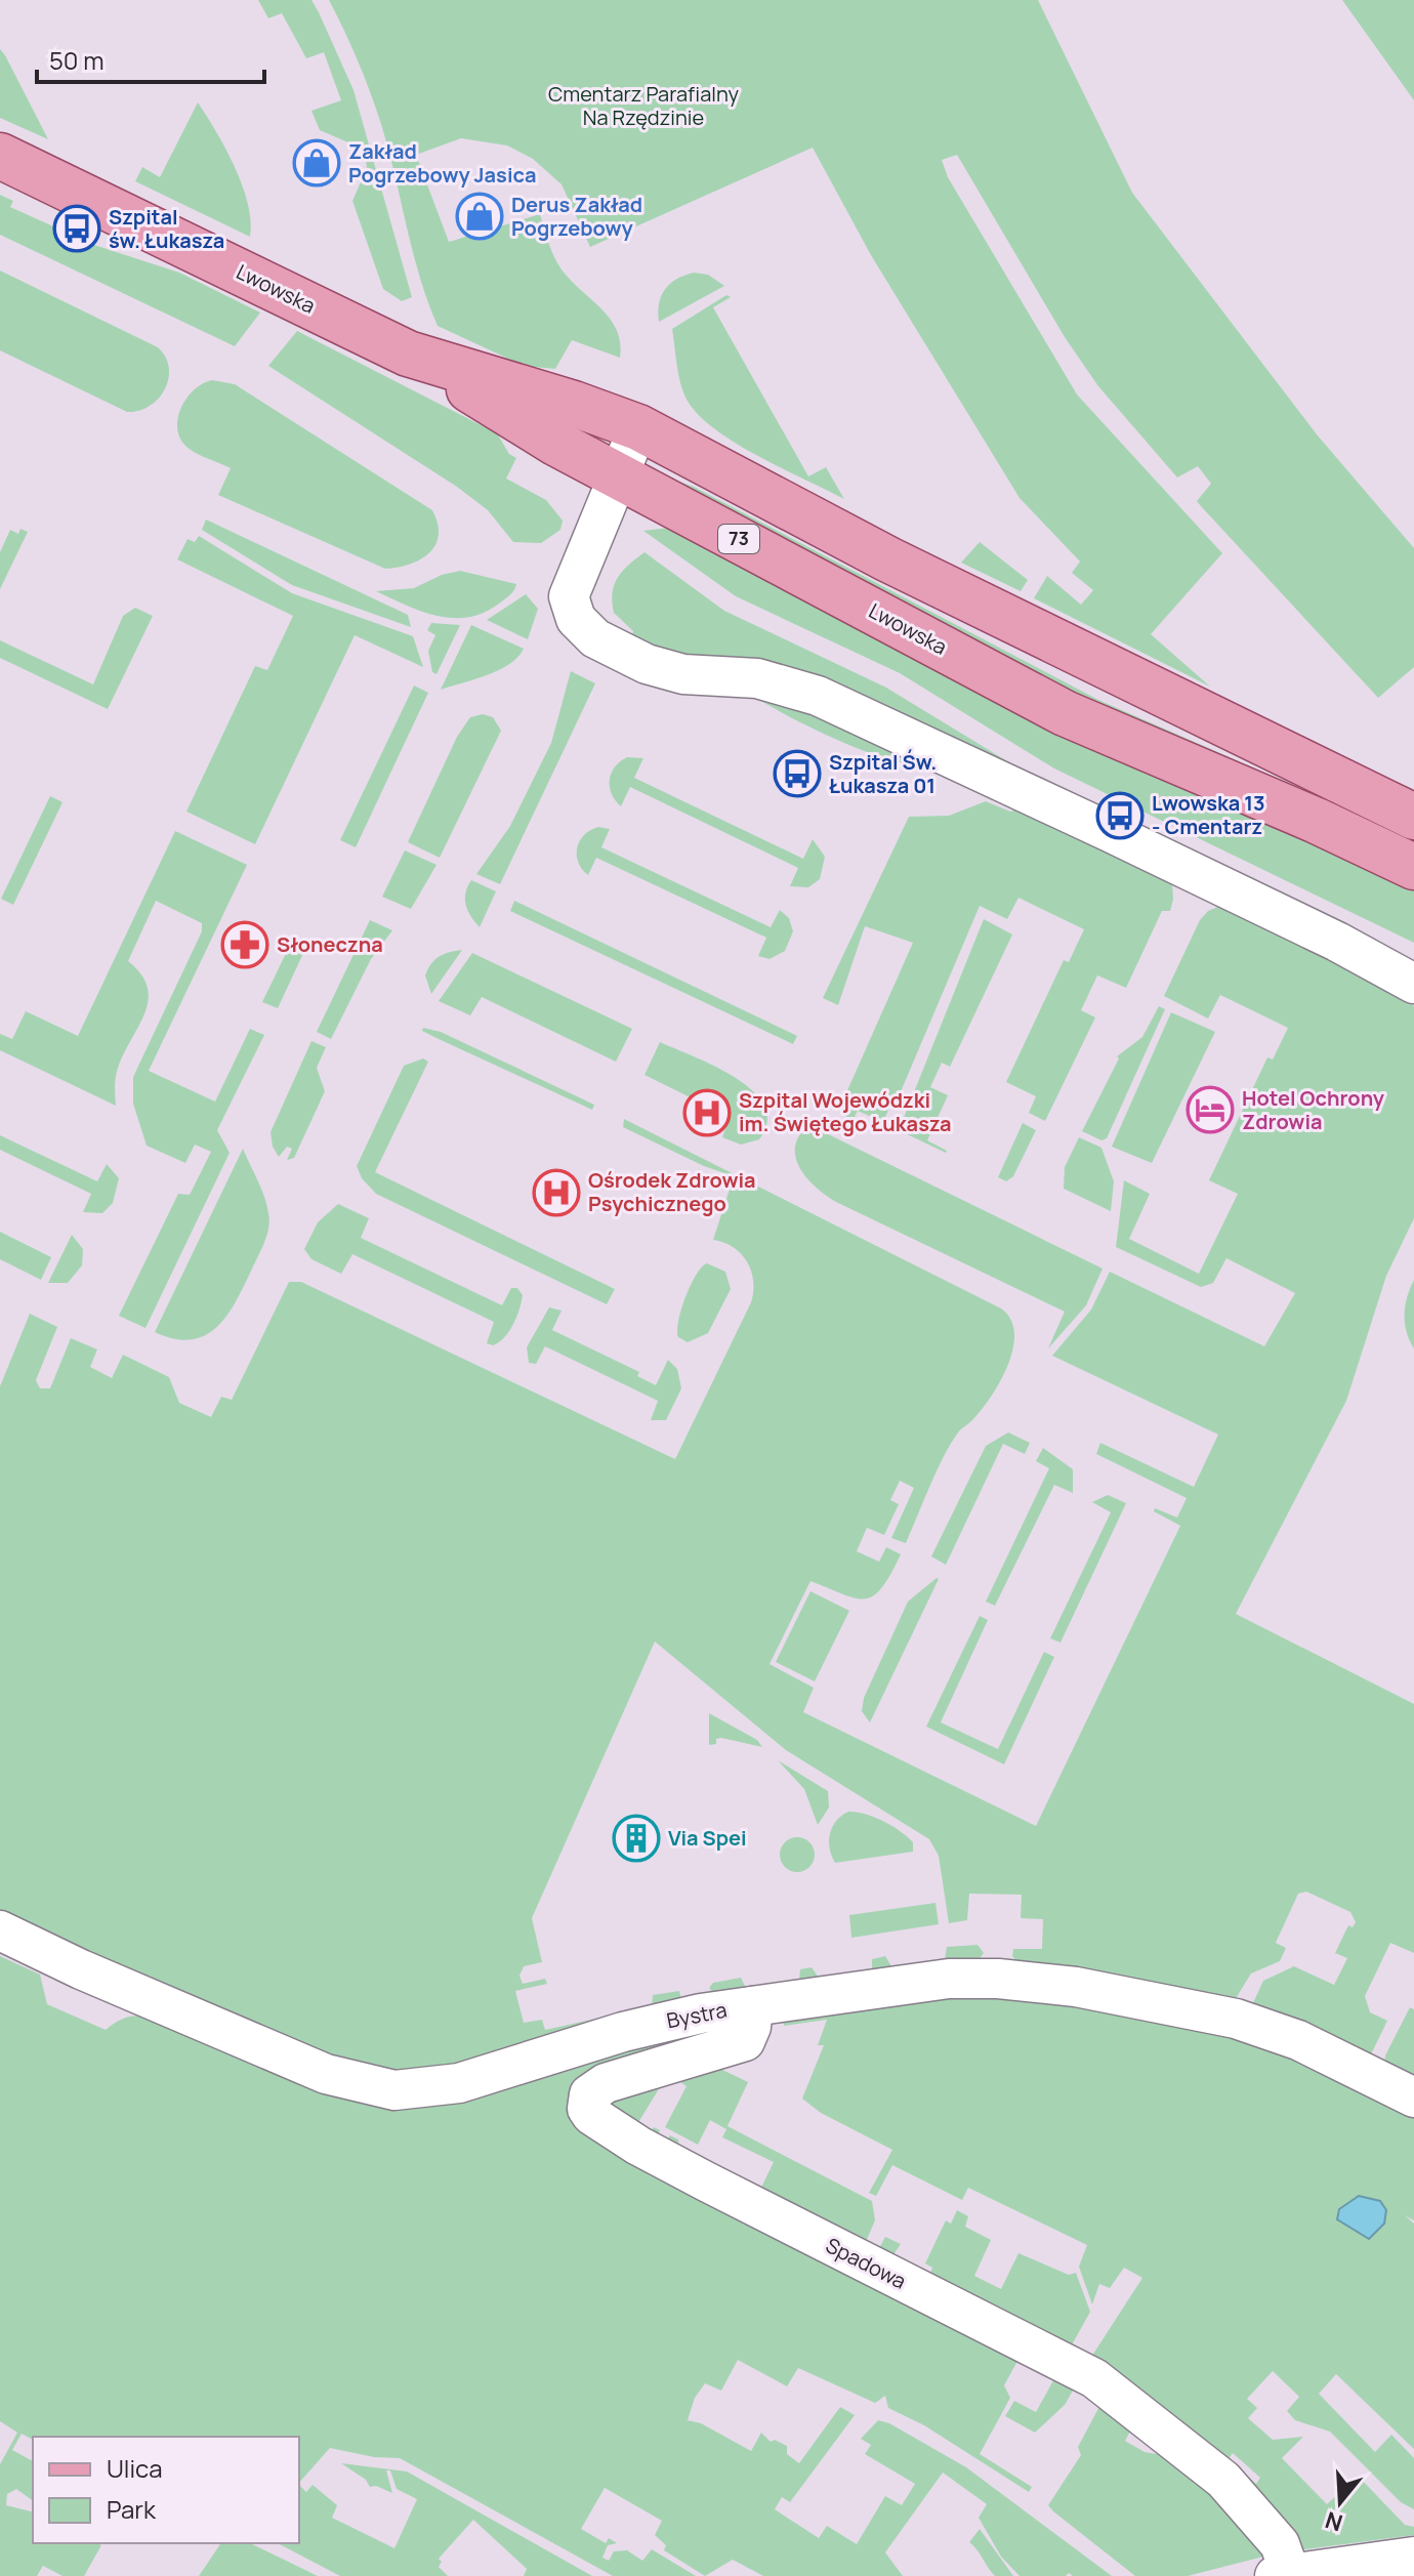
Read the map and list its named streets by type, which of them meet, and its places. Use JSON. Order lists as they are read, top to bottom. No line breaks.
{"streets":{"main road":["Lwowska","73"],"street":["Bystra","Spadowa"]},"crossings":[["Bystra","Spadowa"]],"parks":["Cmentarz Parafialny Na Rzędzinie"],"places":{"shop":["Zakład Pogrzebowy Jasica","Derus Zakład Pogrzebowy"],"bus stop":["Szpital św. Łukasza","Szpital Św. Łukasza 01","Lwowska 13 - Cmentarz"],"pharmacy":["Słoneczna"],"hotel":["Hotel Ochrony Zdrowia"],"hospital":["Szpital Wojewódzki im. Świętego Łukasza","Ośrodek Zdrowia Psychicznego"],"building":["Via Spei"]},"legend":["Ulica","Park"],"scale_bar":"50 m","north":"bottom"}
